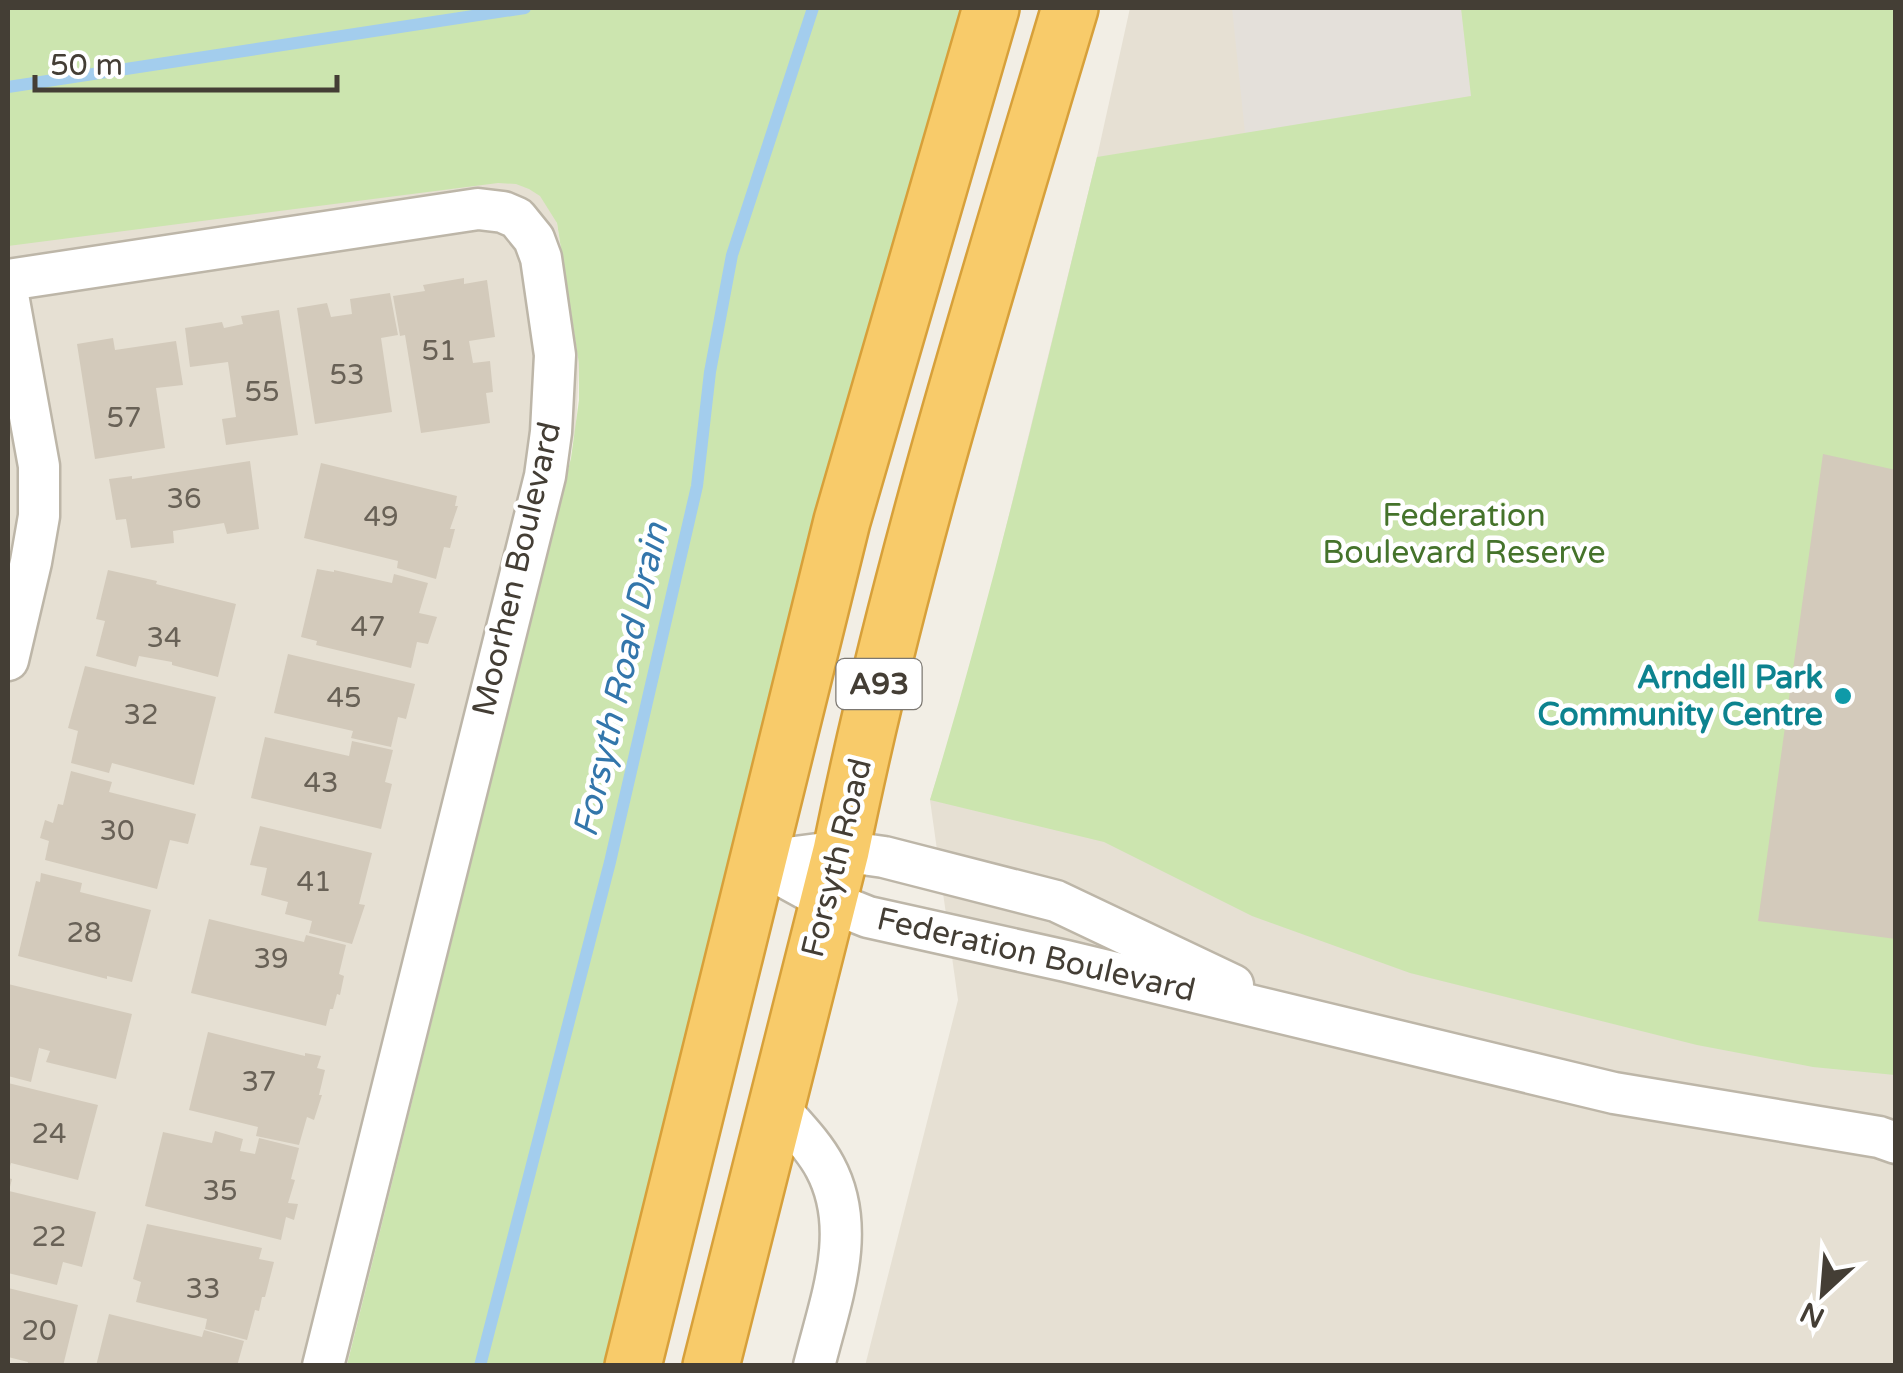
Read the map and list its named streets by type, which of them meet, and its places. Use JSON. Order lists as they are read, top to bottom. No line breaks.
{"streets":{"highway":["A93","Forsyth Road"],"street":["Moorhen Boulevard","Federation Boulevard"]},"crossings":[["A93","Federation Boulevard"],["Forsyth Road","Federation Boulevard"]],"water":["Forsyth Road Drain"],"parks":["Federation Boulevard Reserve"],"places":["Arndell Park Community Centre"],"house_numbers":["51","53","55","57","36","49","47","34","45","32","43","30","41","28","39","37","24","35","22","33","20"],"scale_bar":"50 m","north":"bottom left"}
